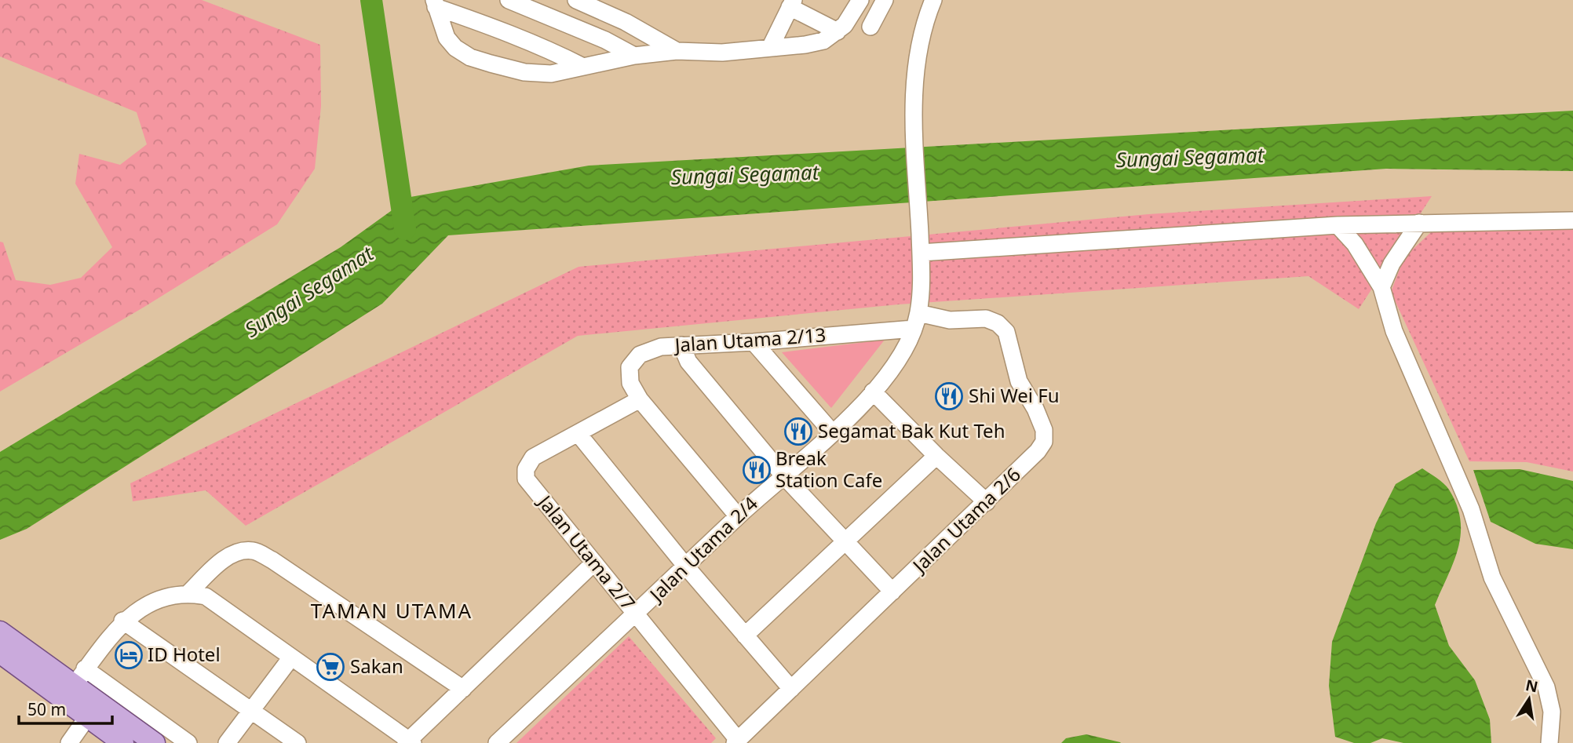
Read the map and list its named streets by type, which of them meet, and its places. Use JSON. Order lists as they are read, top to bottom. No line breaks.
{"streets":{"street":["Jalan Utama 2/13","Jalan Utama 2/6","Jalan Utama 2/4","Jalan Utama 2/7"]},"crossings":[["Jalan Utama 2/13","Jalan Utama 2/6"],["Jalan Utama 2/13","Jalan Utama 2/4"],["Jalan Utama 2/13","Jalan Utama 2/7"],["Jalan Utama 2/6","Jalan Utama 2/4"],["Jalan Utama 2/6","Jalan Utama 2/7"],["Jalan Utama 2/4","Jalan Utama 2/7"]],"districts":["TAMAN UTAMA"],"water":["Sungai Segamat"],"places":{"restaurant":["Shi Wei Fu","Segamat Bak Kut Teh","Break Station Cafe"],"hotel":["ID Hotel"],"supermarket":["Sakan"]},"scale_bar":"50 m","north":"top"}
